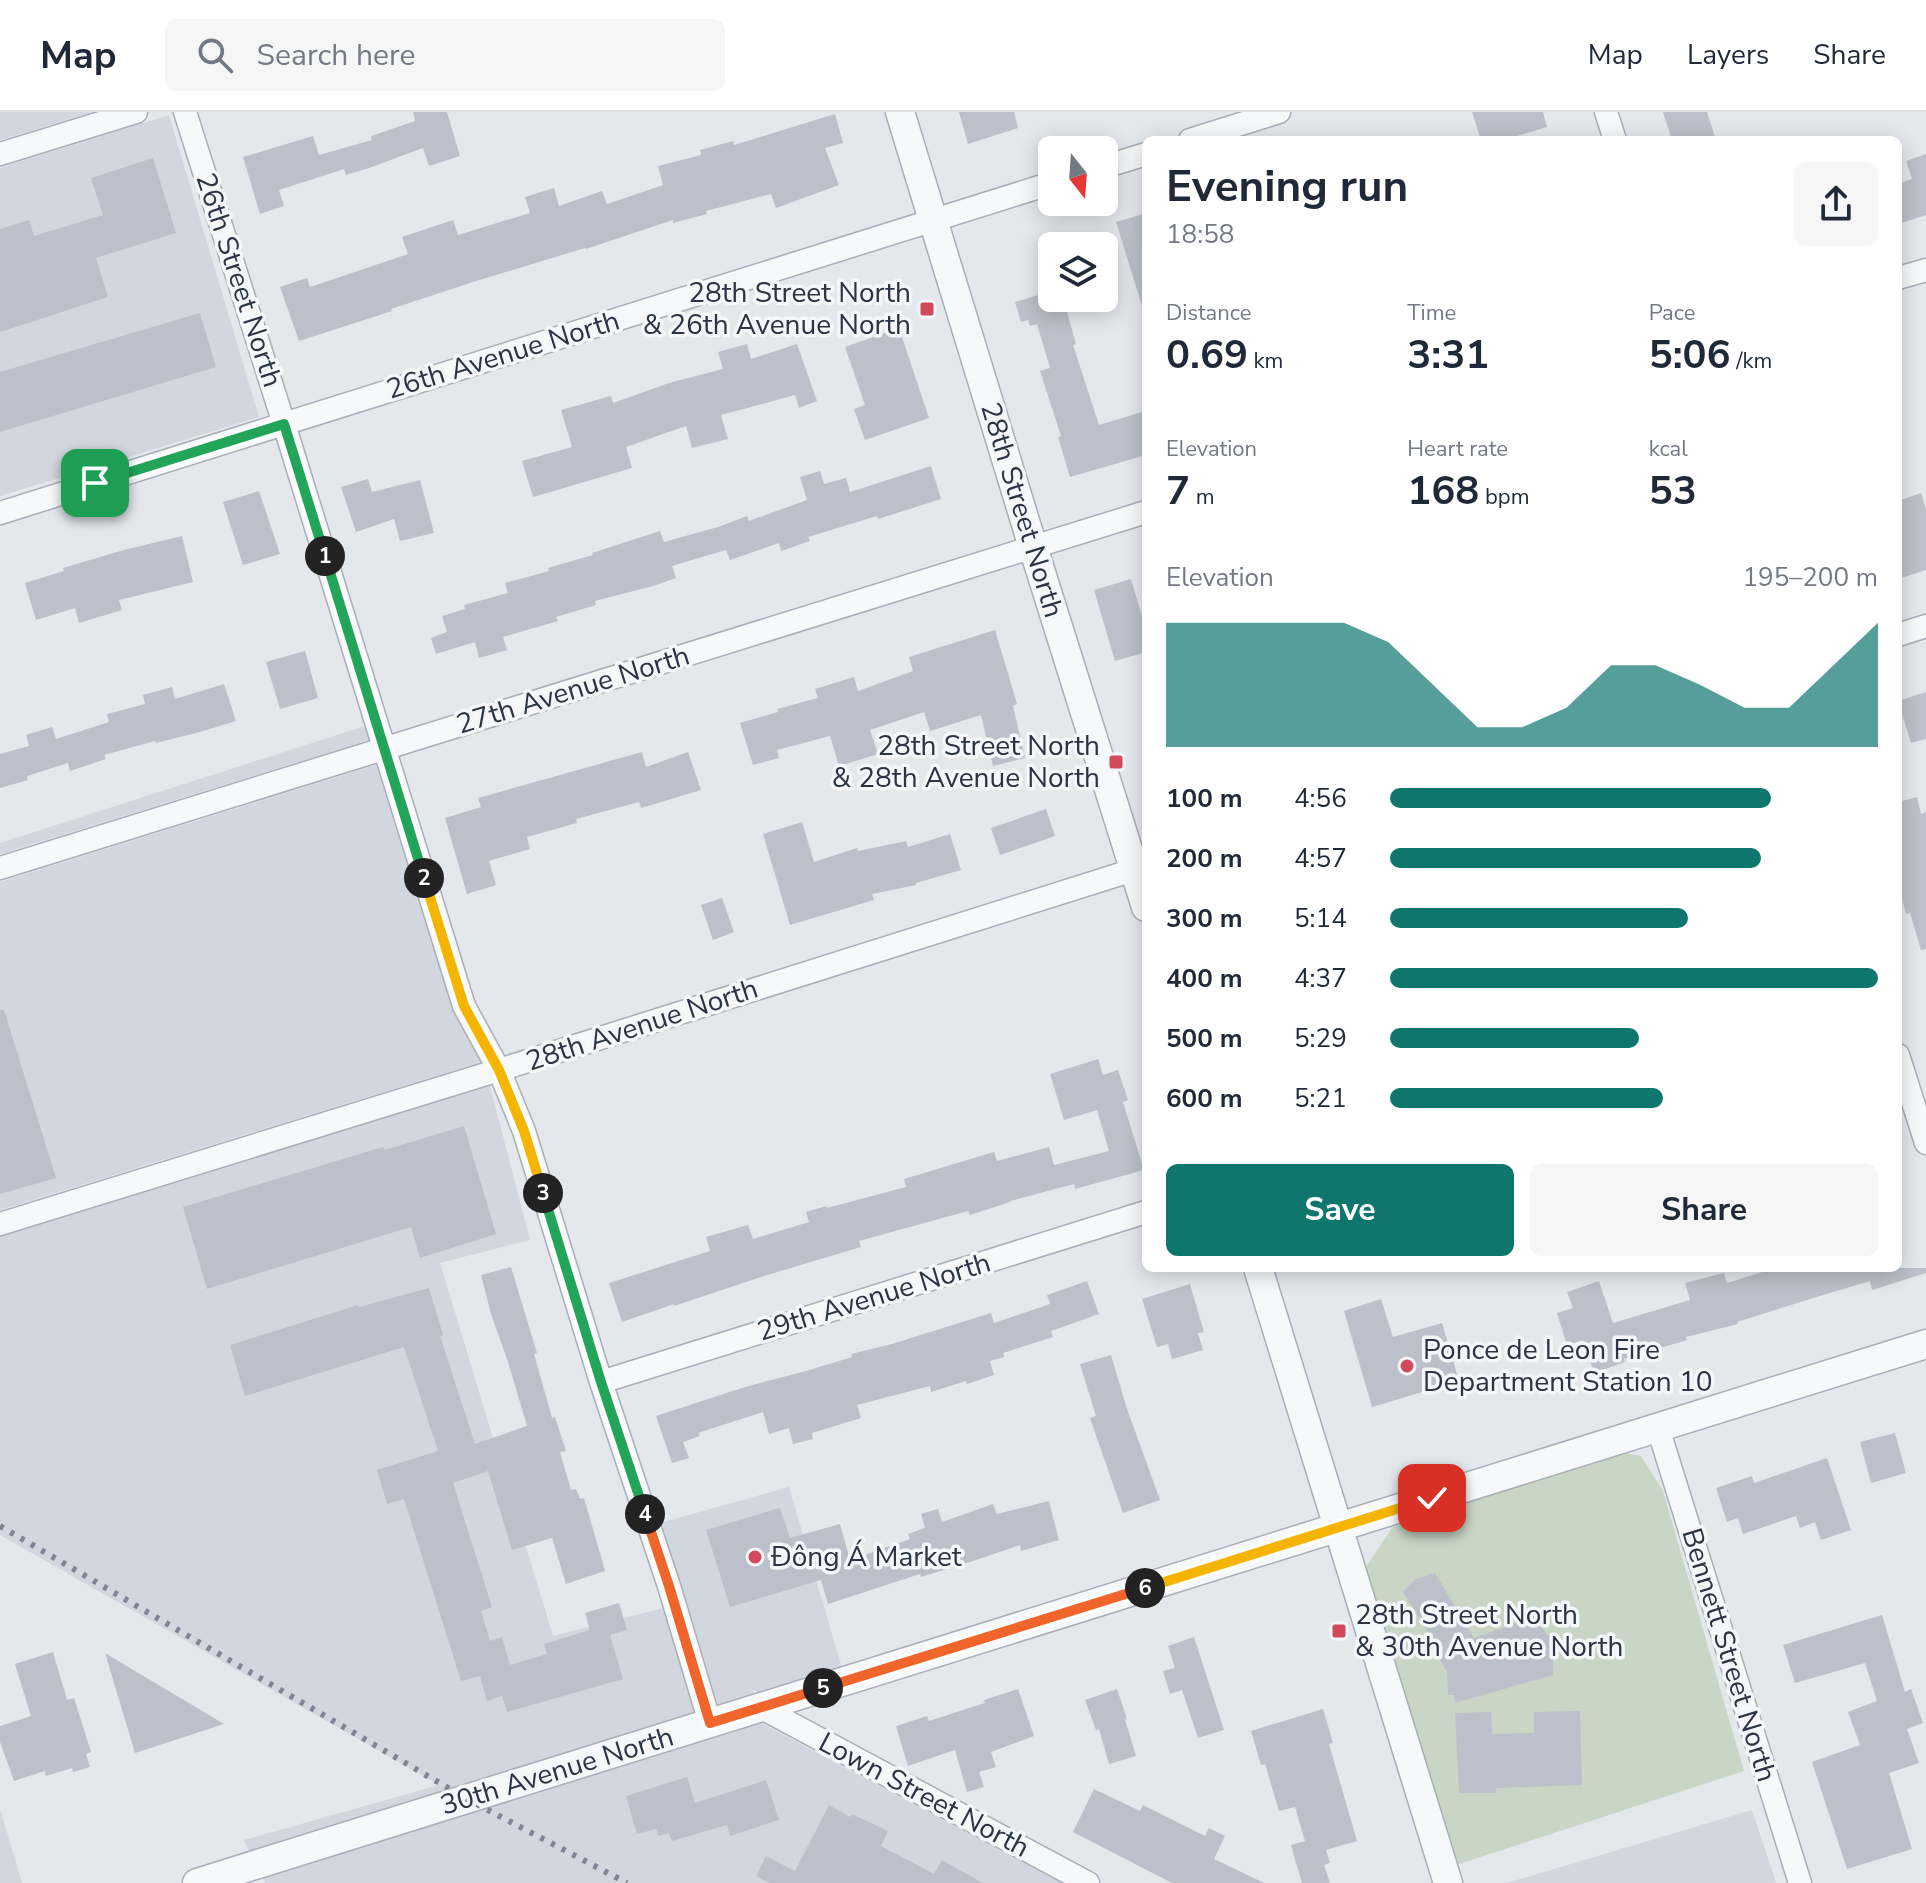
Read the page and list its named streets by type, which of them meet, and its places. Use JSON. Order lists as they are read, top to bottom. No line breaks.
{"streets":{"street":["26th Street North","26th Avenue North","28th Street North","27th Avenue North","28th Avenue North","29th Avenue North","Bennett Street North","30th Avenue North","Lown Street North"]},"crossings":[["26th Street North","26th Avenue North"],["26th Street North","27th Avenue North"],["26th Street North","28th Avenue North"],["26th Street North","29th Avenue North"],["26th Street North","30th Avenue North"],["26th Avenue North","28th Street North"],["28th Street North","27th Avenue North"],["28th Street North","28th Avenue North"],["Bennett Street North","30th Avenue North"],["30th Avenue North","Lown Street North"]],"places":{"transit":["28th Street North & 26th Avenue North","28th Street North & 28th Avenue North","28th Street North & 30th Avenue North"],"other":["Ponce de Leon Fire Department Station 10","Đông Á Market"]},"north":"bottom","page":{"header":"Map","search":"Search here","nav":["Map","Layers","Share"],"heading":["Evening run","18:58"],"stats":[["Distance","0.69 km"],["Time","3:31"],["Pace","5:06 /km"],["Elevation","7 m"],["Heart rate","168 bpm"],["kcal","53"]],"pins":["1","2","3","4","6","5"],"chart":["Elevation","195–200 m"],"list":[{"name":"100 m","note":"4:56"},{"name":"200 m","note":"4:57"},{"name":"300 m","note":"5:14"},{"name":"400 m","note":"4:37"},{"name":"500 m","note":"5:29"},{"name":"600 m","note":"5:21"}],"buttons":["Save","Share"]}}
